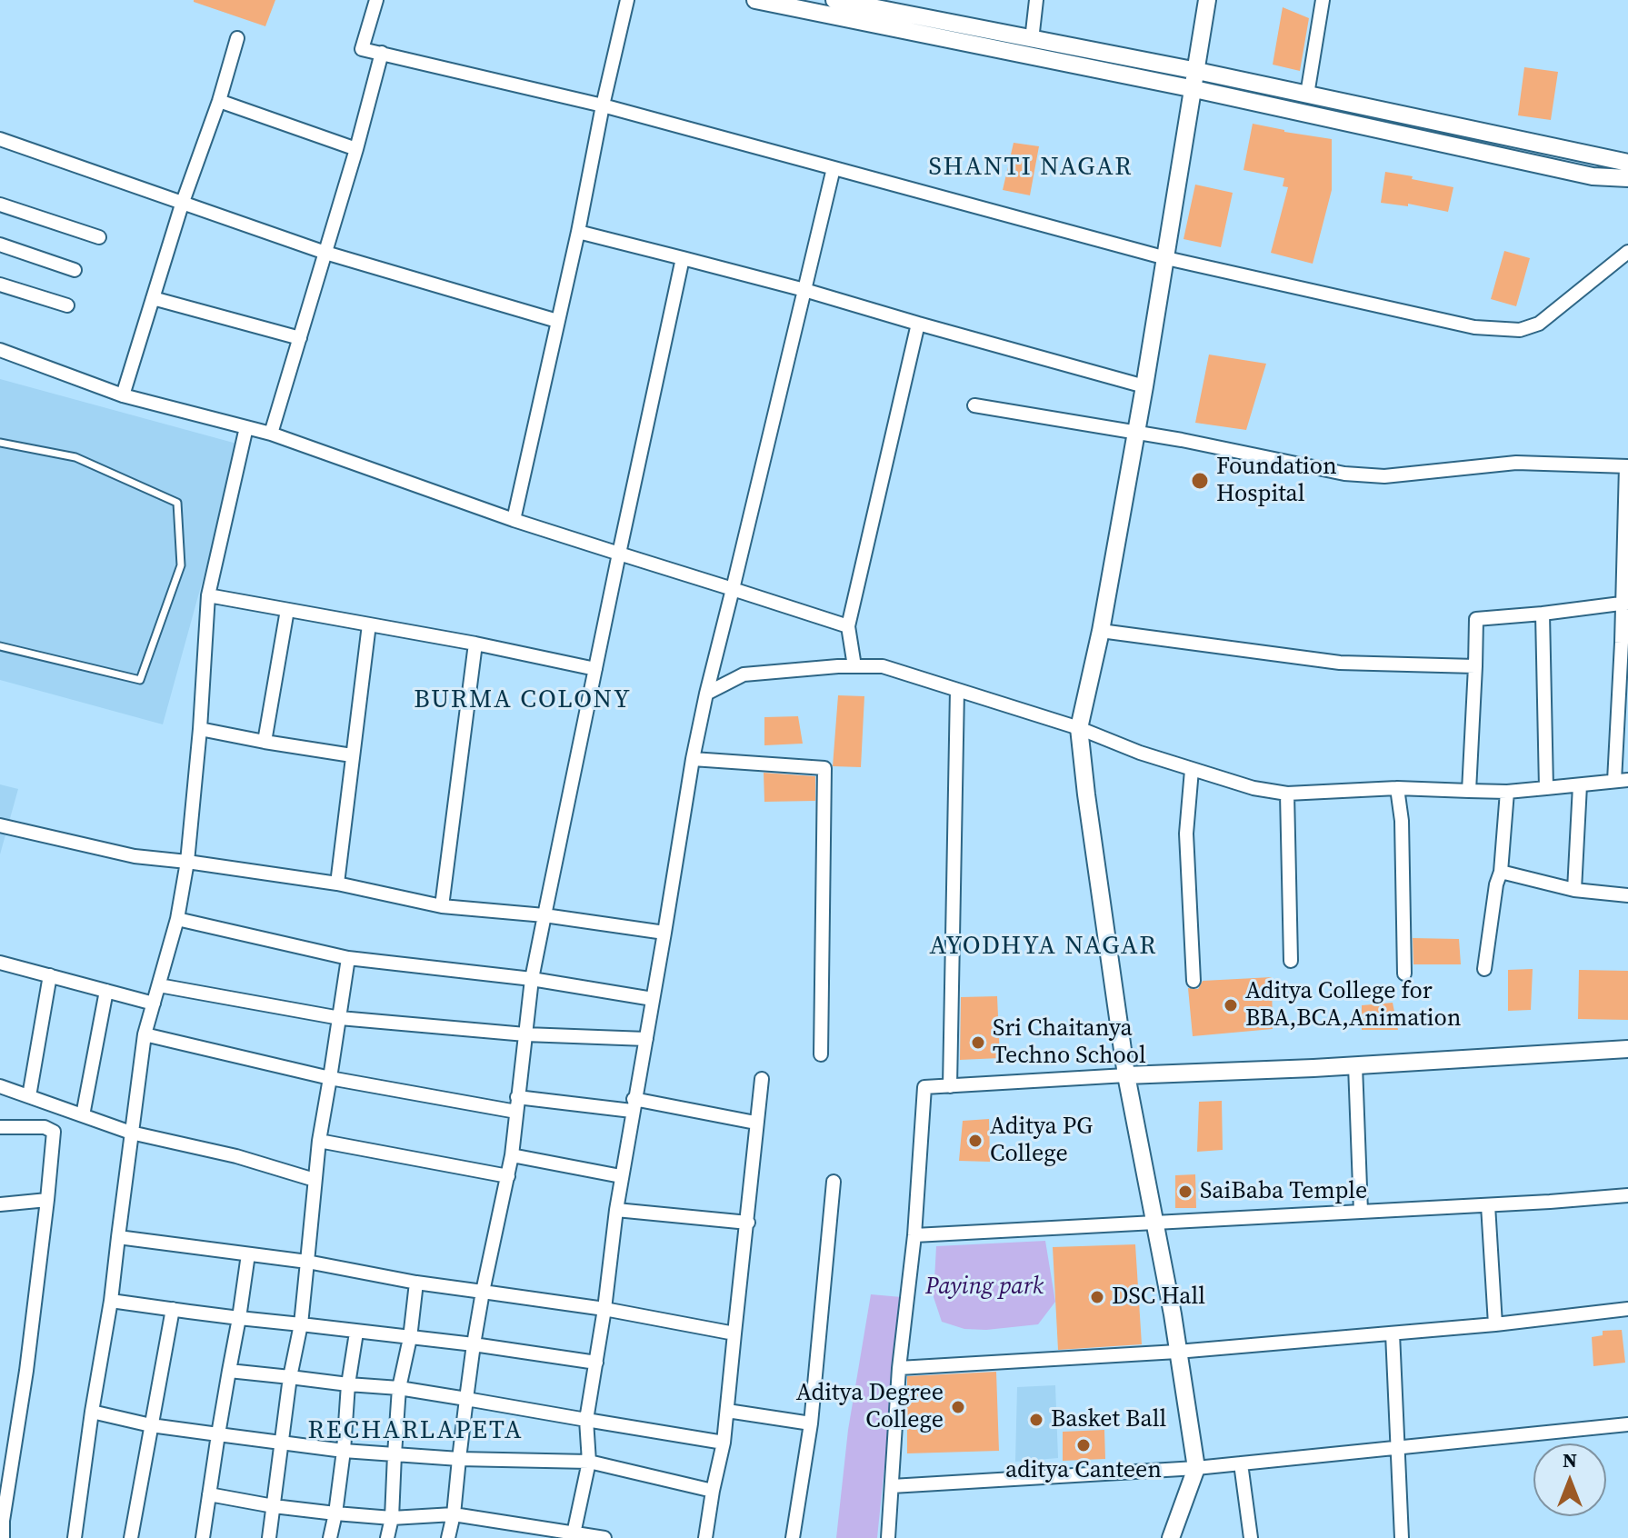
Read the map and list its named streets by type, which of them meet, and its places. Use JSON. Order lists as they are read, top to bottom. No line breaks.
{"districts":["SHANTI NAGAR","BURMA COLONY","AYODHYA NAGAR","RECHARLAPETA"],"parks":["Paying park"],"places":["Foundation Hospital","Aditya College for BBA,BCA,Animation","Sri Chaitanya Techno School","Aditya PG College","SaiBaba Temple","DSC Hall","Aditya Degree College","Basket Ball","aditya Canteen"],"north":"top"}
